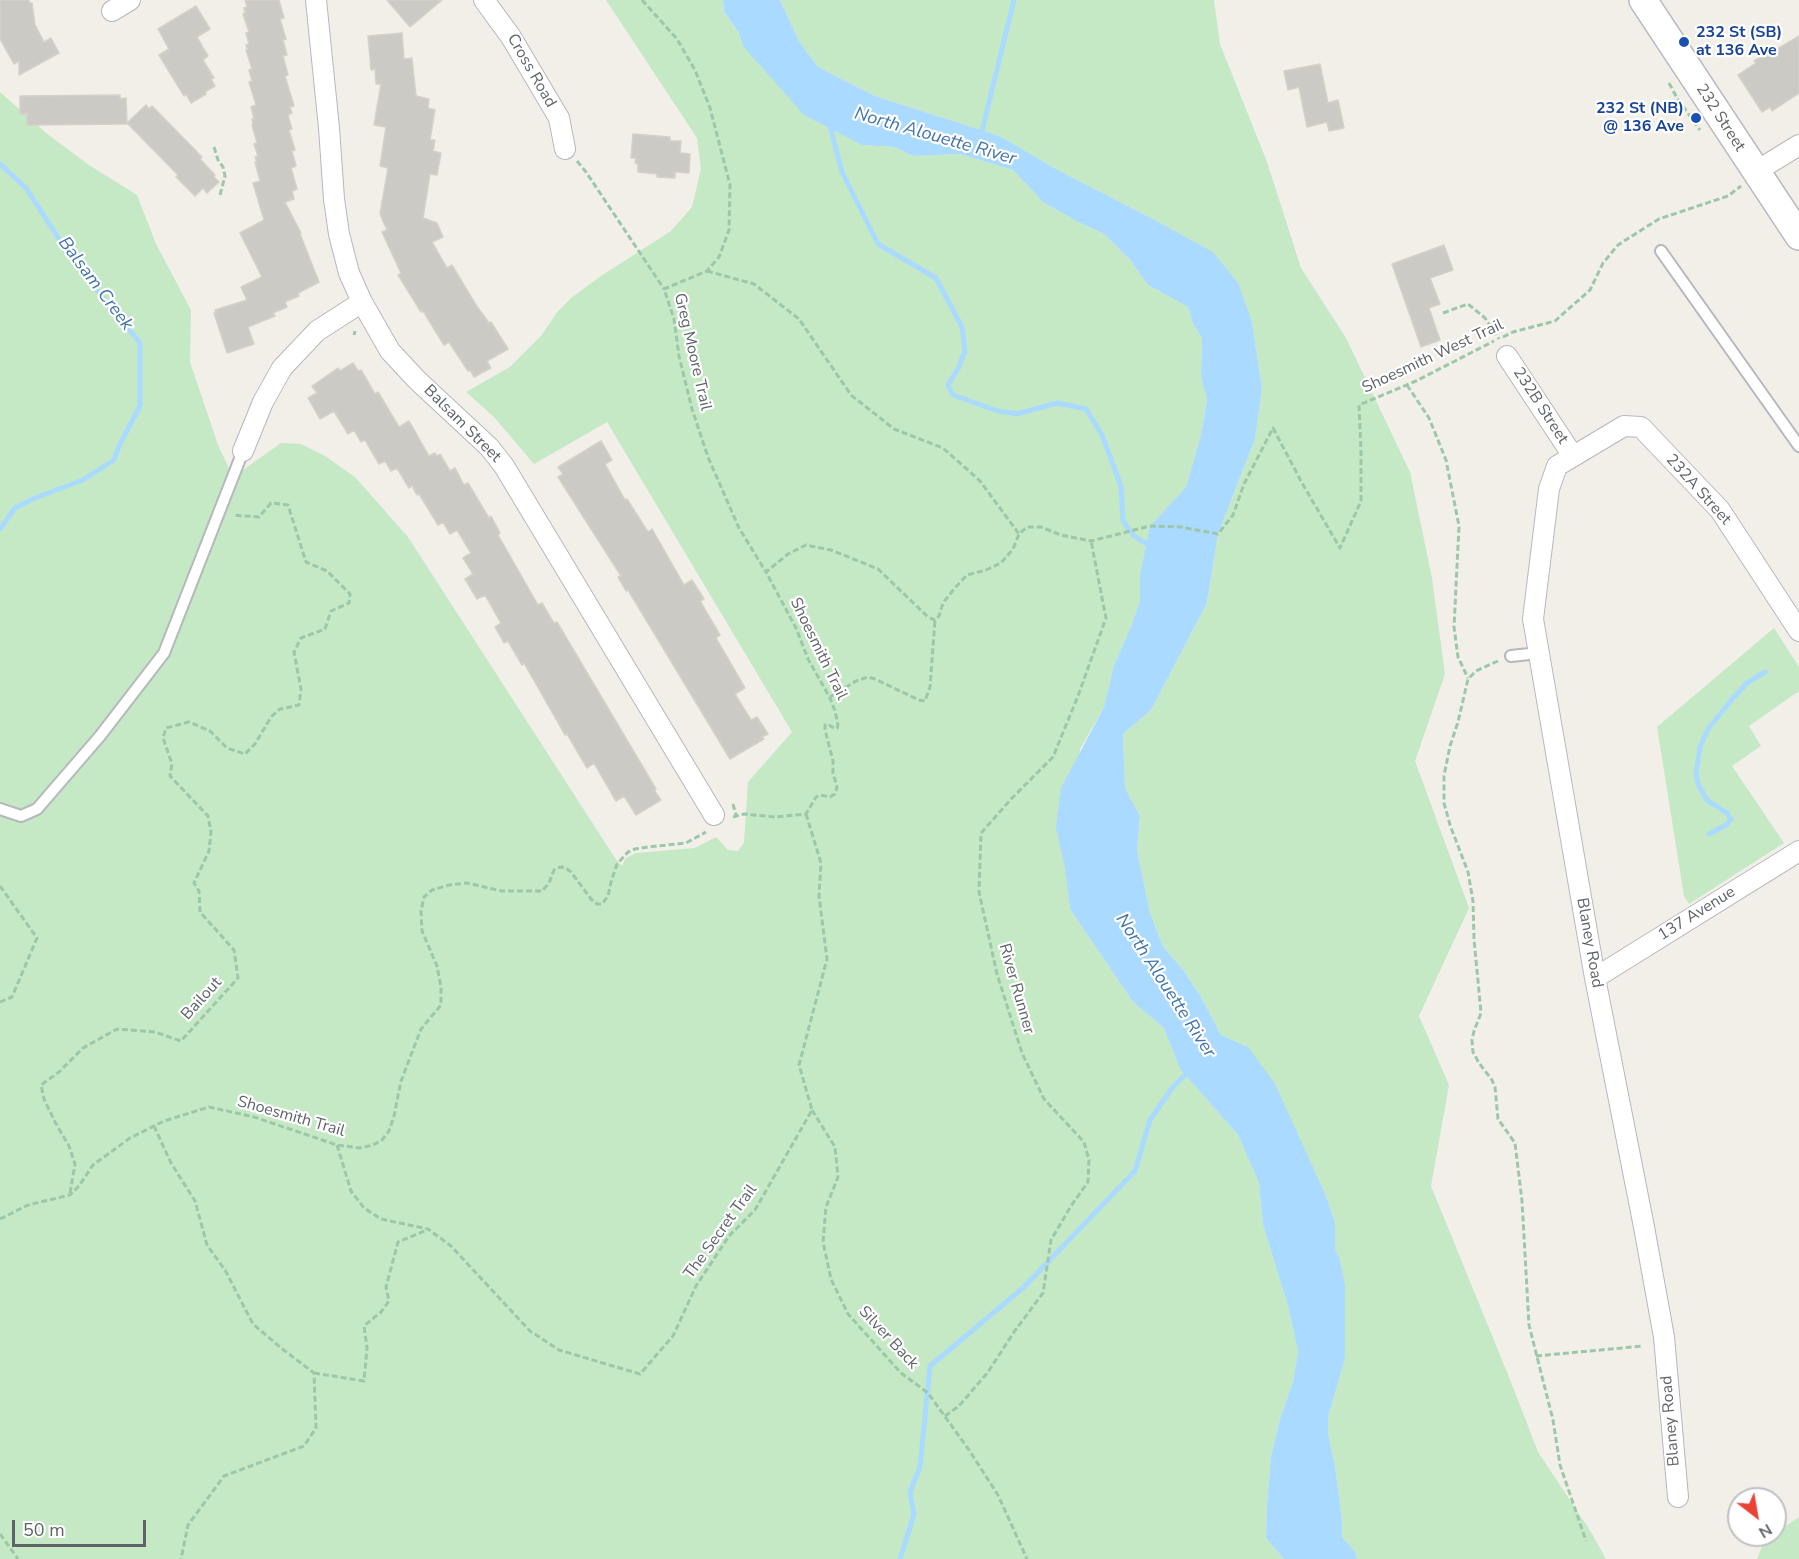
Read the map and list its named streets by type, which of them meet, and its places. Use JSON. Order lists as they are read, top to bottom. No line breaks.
{"streets":{"street":["Cross Road","232 Street","232B Street","Balsam Street","232A Street","137 Avenue","Blaney Road"],"path":["Greg Moore Trail","Shoesmith West Trail","Shoesmith Trail","River Runner","Bailout","The Secret Trail","Silver Back"]},"crossings":[["232 Street","Shoesmith West Trail"],["Greg Moore Trail","Shoesmith Trail"],["Shoesmith West Trail","232B Street"],["Shoesmith West Trail","River Runner"],["232B Street","Blaney Road"],["Balsam Street","Shoesmith Trail"],["232A Street","Blaney Road"],["Shoesmith Trail","Bailout"],["Shoesmith Trail","The Secret Trail"],["137 Avenue","Blaney Road"],["River Runner","Silver Back"],["The Secret Trail","Silver Back"]],"water":["North Alouette River","Balsam Creek"],"places":["232 St (SB) at 136 Ave","232 St (NB) @ 136 Ave"],"scale_bar":"50 m","north":"bottom right"}
